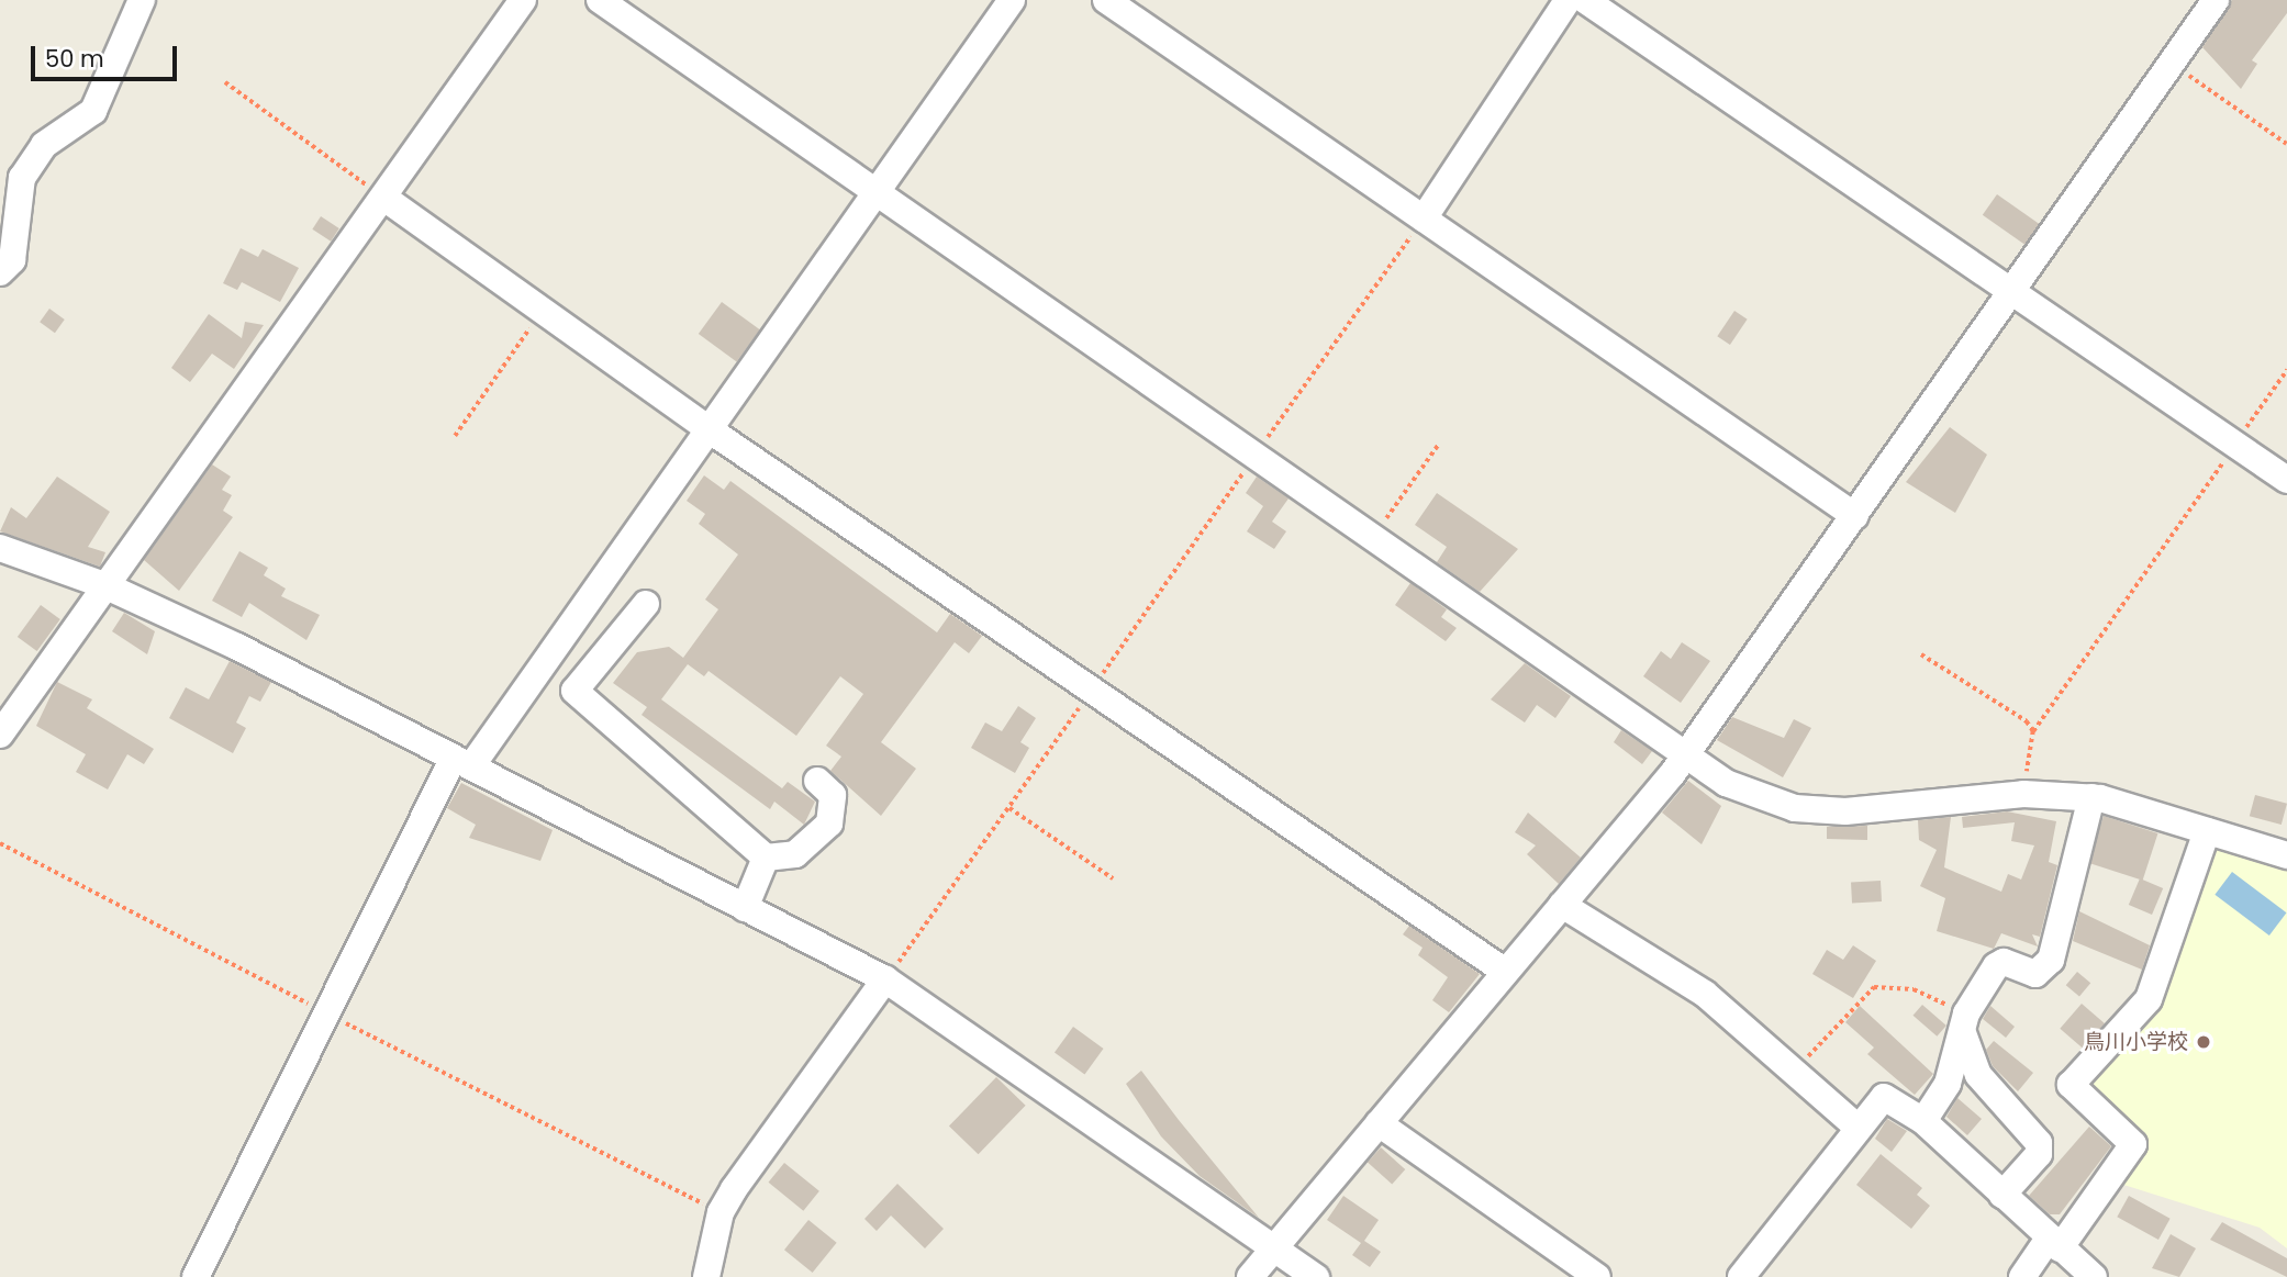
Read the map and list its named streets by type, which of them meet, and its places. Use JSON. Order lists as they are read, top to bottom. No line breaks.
{"places":["鳥川小学校"],"scale_bar":"50 m"}
